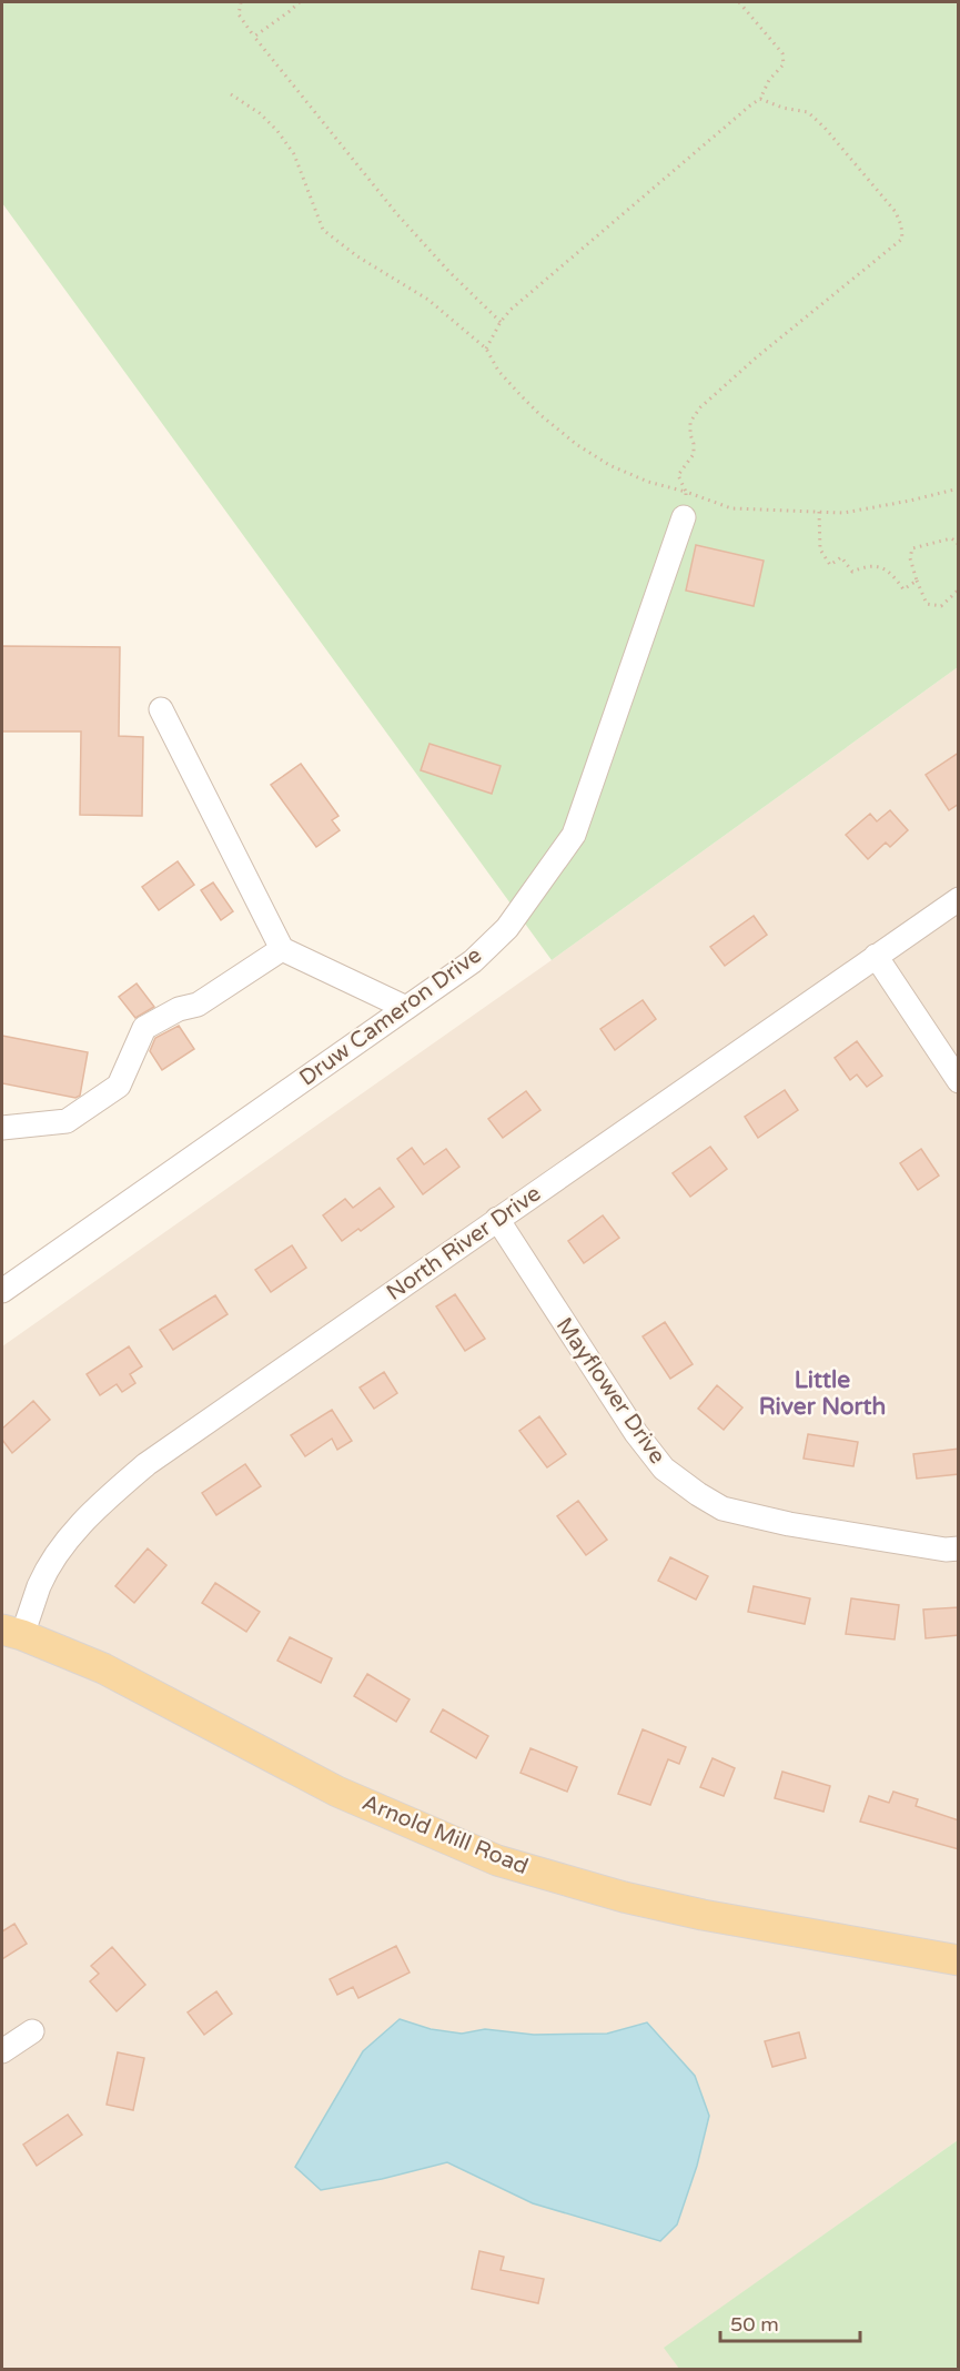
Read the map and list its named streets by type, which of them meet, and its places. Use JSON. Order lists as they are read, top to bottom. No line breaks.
{"streets":{"main road":["Arnold Mill Road"],"street":["Druw Cameron Drive","North River Drive","Mayflower Drive"]},"crossings":[["North River Drive","Mayflower Drive"],["North River Drive","Arnold Mill Road"]],"districts":["Little River North"],"scale_bar":"50 m"}
